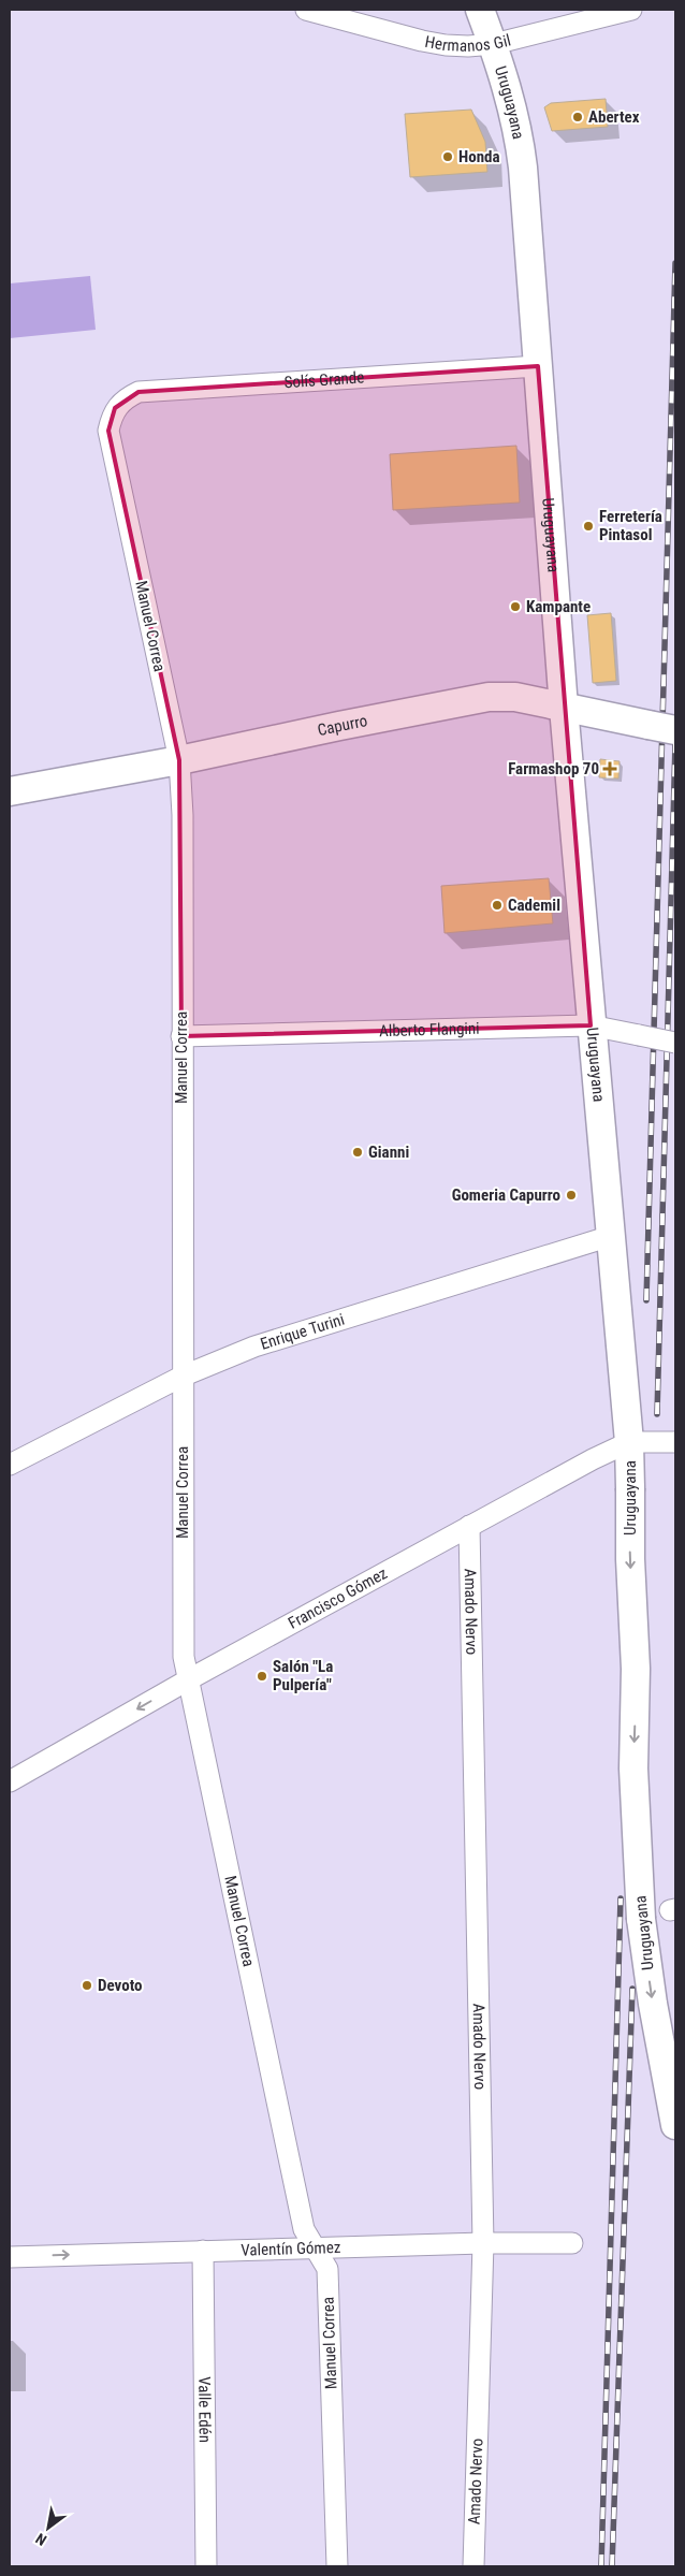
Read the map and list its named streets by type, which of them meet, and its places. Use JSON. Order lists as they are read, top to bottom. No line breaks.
{"streets":{"street":["Hermanos Gil","Uruguayana","Solís Grande","Manuel Correa","Capurro","Alberto Flangini","Enrique Turini","Francisco Gómez","Amado Nervo","Valentín Gómez","Valle Edén"]},"crossings":[["Hermanos Gil","Uruguayana"],["Uruguayana","Solís Grande"],["Uruguayana","Capurro"],["Uruguayana","Alberto Flangini"],["Uruguayana","Enrique Turini"],["Uruguayana","Francisco Gómez"],["Solís Grande","Manuel Correa"],["Manuel Correa","Capurro"],["Manuel Correa","Alberto Flangini"],["Manuel Correa","Enrique Turini"],["Manuel Correa","Francisco Gómez"],["Manuel Correa","Valentín Gómez"],["Francisco Gómez","Amado Nervo"],["Amado Nervo","Valentín Gómez"],["Valentín Gómez","Valle Edén"]],"places":{"other":["Abertex","Honda","Ferretería Pintasol","Kampante","Cademil","Gianni","Gomeria Capurro","Salón \"La Pulpería\"","Devoto"],"health":["Farmashop 70"]},"north":"bottom left"}
